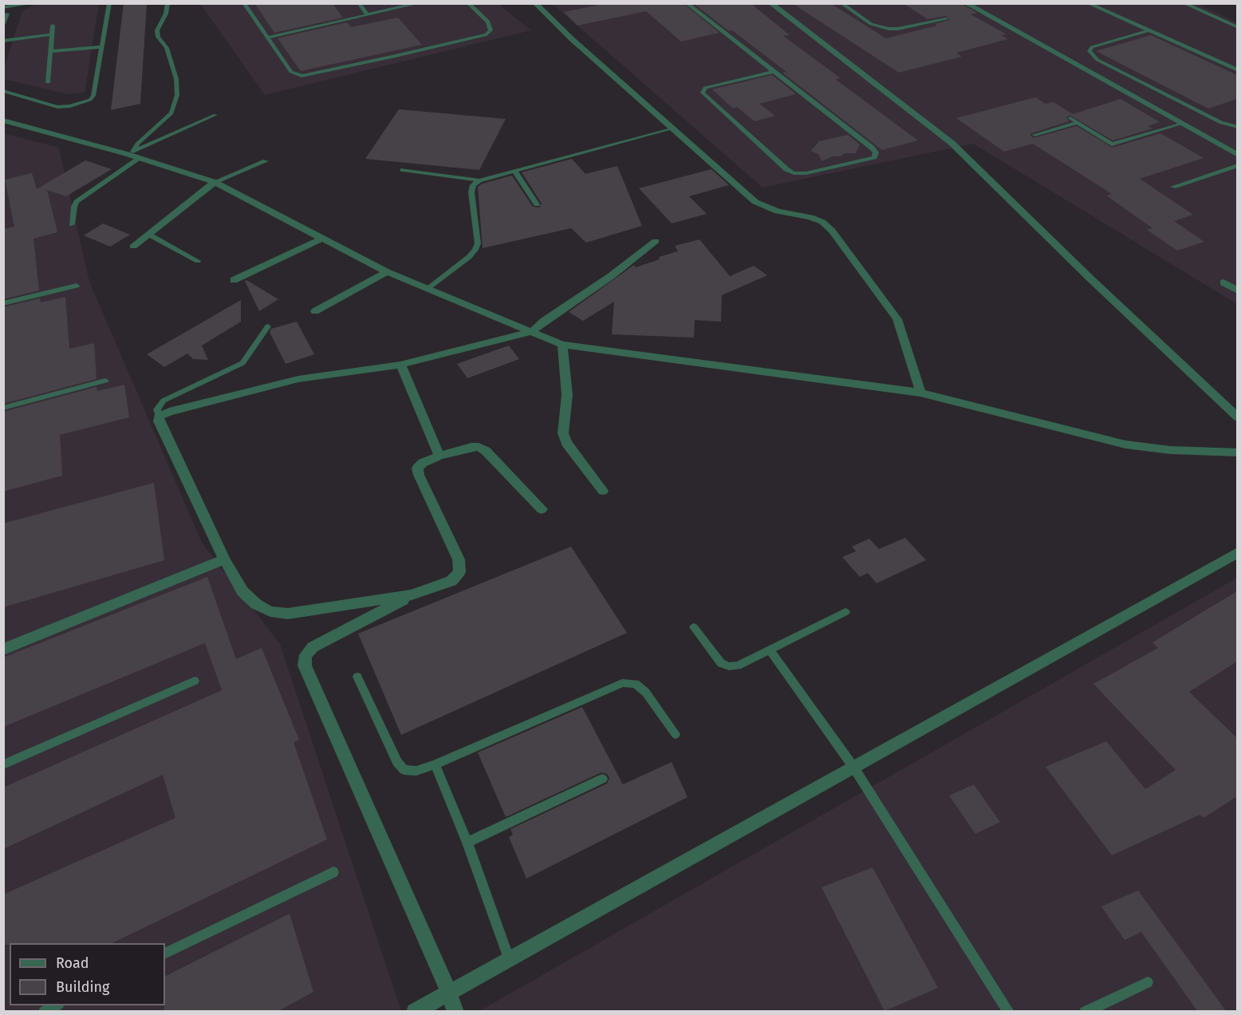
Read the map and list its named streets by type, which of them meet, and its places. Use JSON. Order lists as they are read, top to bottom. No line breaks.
{"legend":["Road","Building"]}
